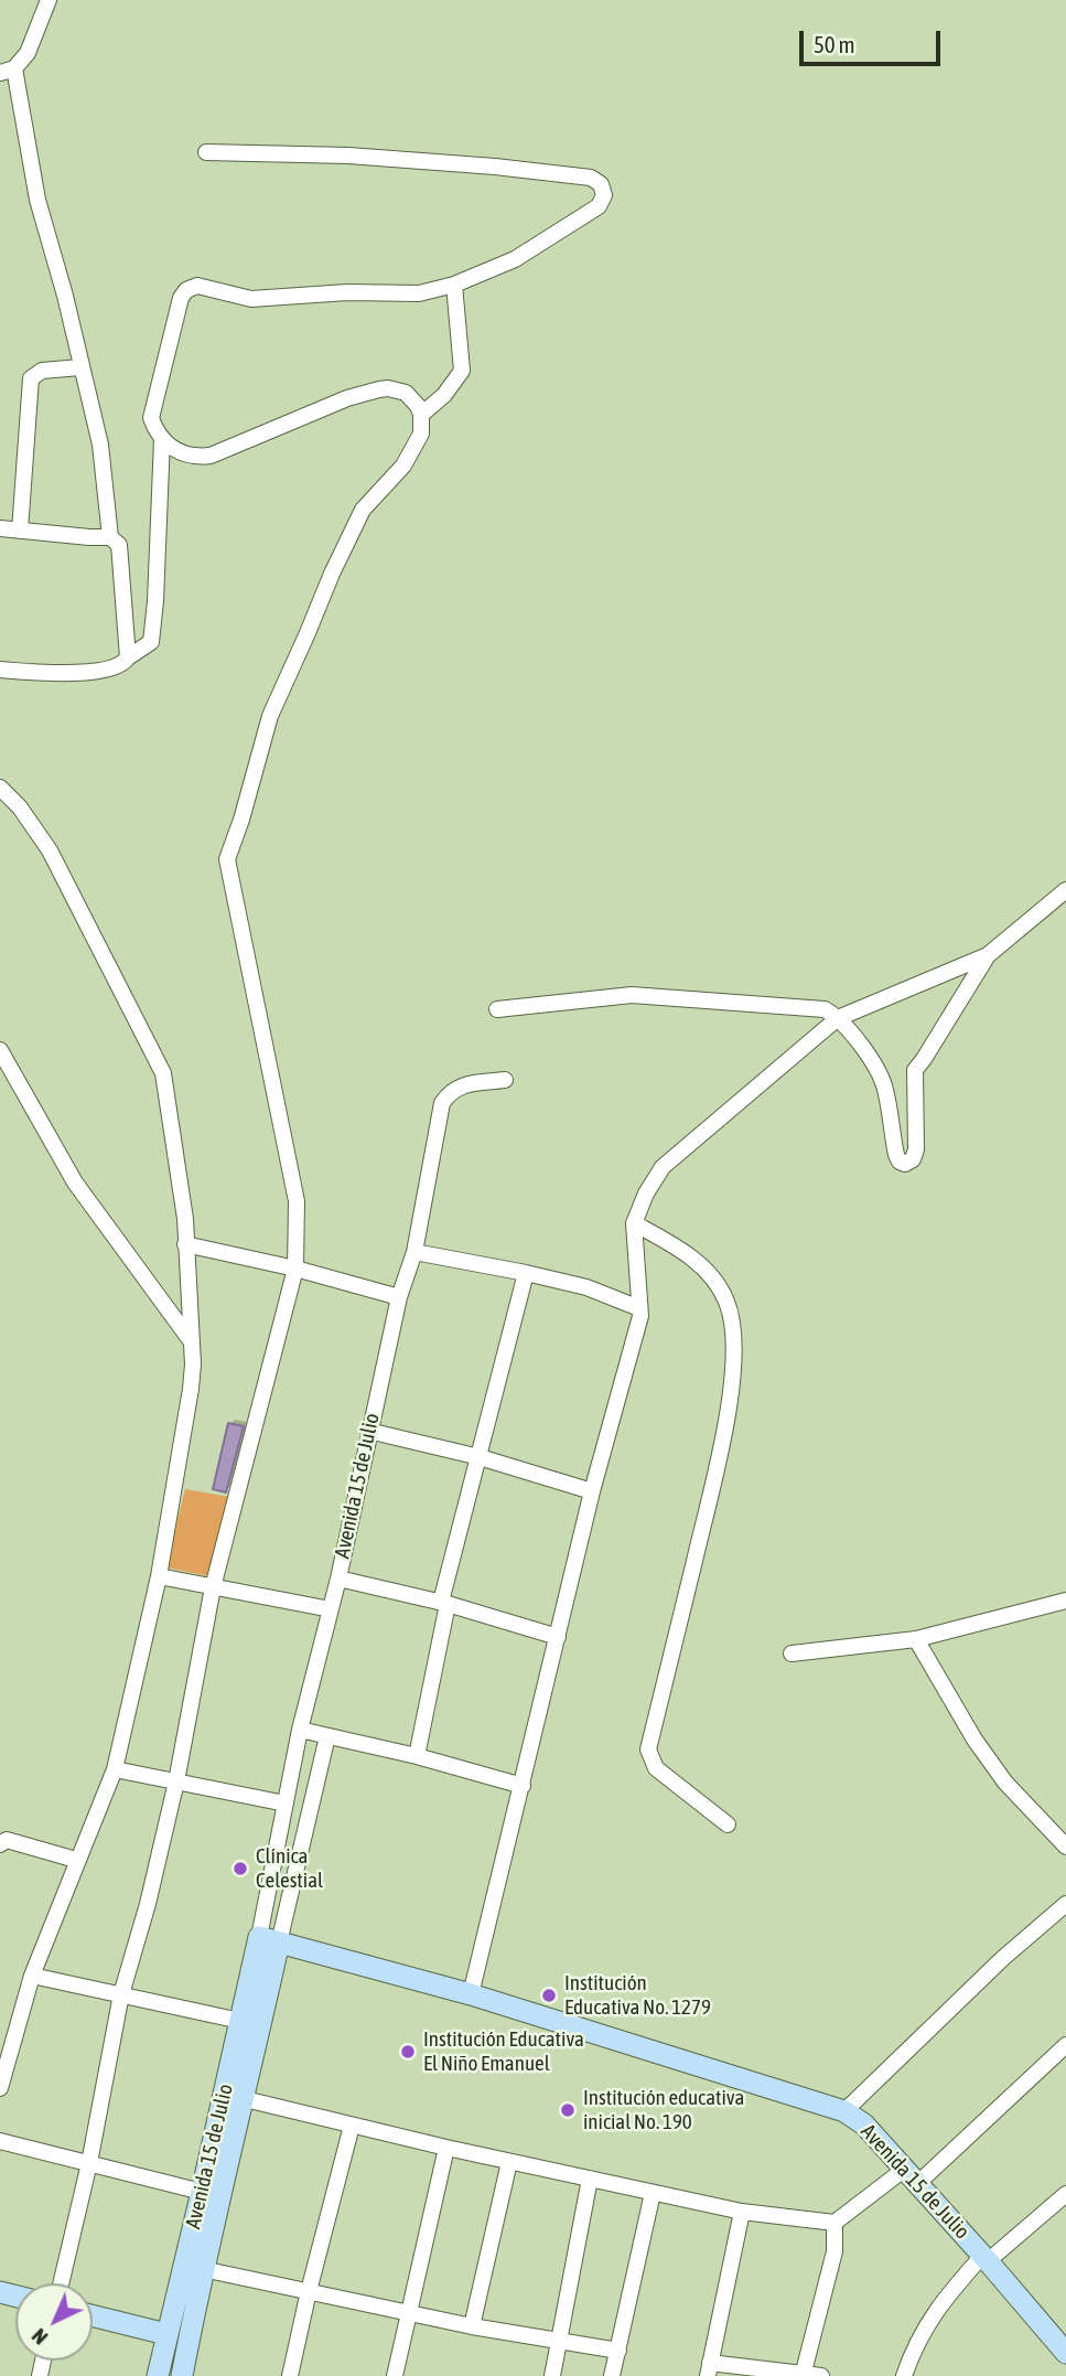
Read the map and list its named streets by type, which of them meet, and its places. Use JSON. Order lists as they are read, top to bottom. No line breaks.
{"streets":{"street":["Avenida 15 de Julio"]},"places":["Clínica Celestial","Institución Educativa No. 1279","Institución Educativa El Niño Emanuel","Institución educativa inicial No. 190"],"scale_bar":"50 m","north":"bottom left"}
